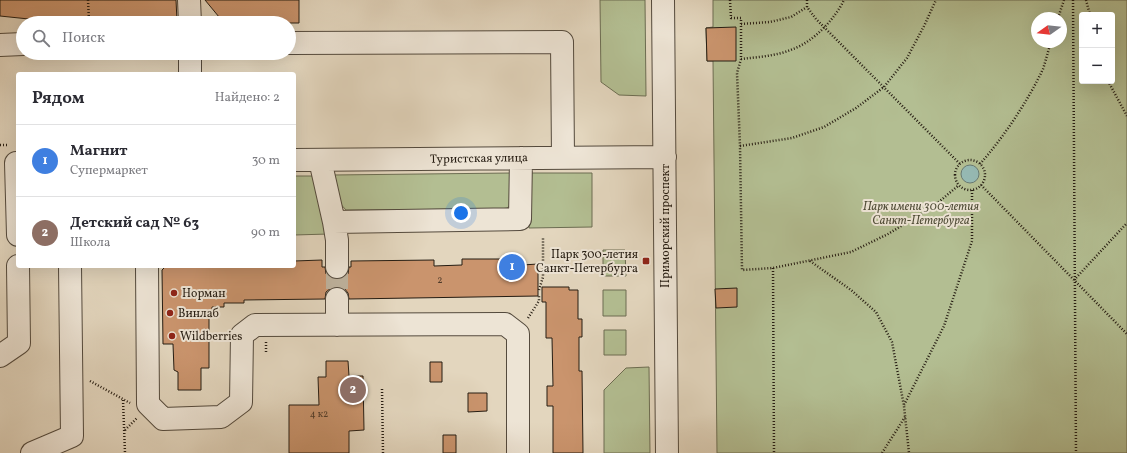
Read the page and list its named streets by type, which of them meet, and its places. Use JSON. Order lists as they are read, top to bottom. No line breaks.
{"streets":{"street":["Туристская улица","Приморский проспект"]},"crossings":[["Туристская улица","Приморский проспект"]],"parks":["Парк имени 300-летия Санкт-Петербурга"],"places":{"transit":["Парк 300-летия Санкт-Петербурга"],"other":["Норман","Винлаб","Wildberries"]},"house_numbers":["2","4 к2"],"north":"left","page":{"map_buttons":["+","−"],"search":"Поиск","heading":["Рядом","Найдено: 2"],"list":[{"mark":"1","name":"Магнит","note":"Супермаркет","value":"30 m"},{"mark":"2","name":"Детский сад № 63","note":"Школа","value":"90 m"}],"pins":["1","2"]}}
